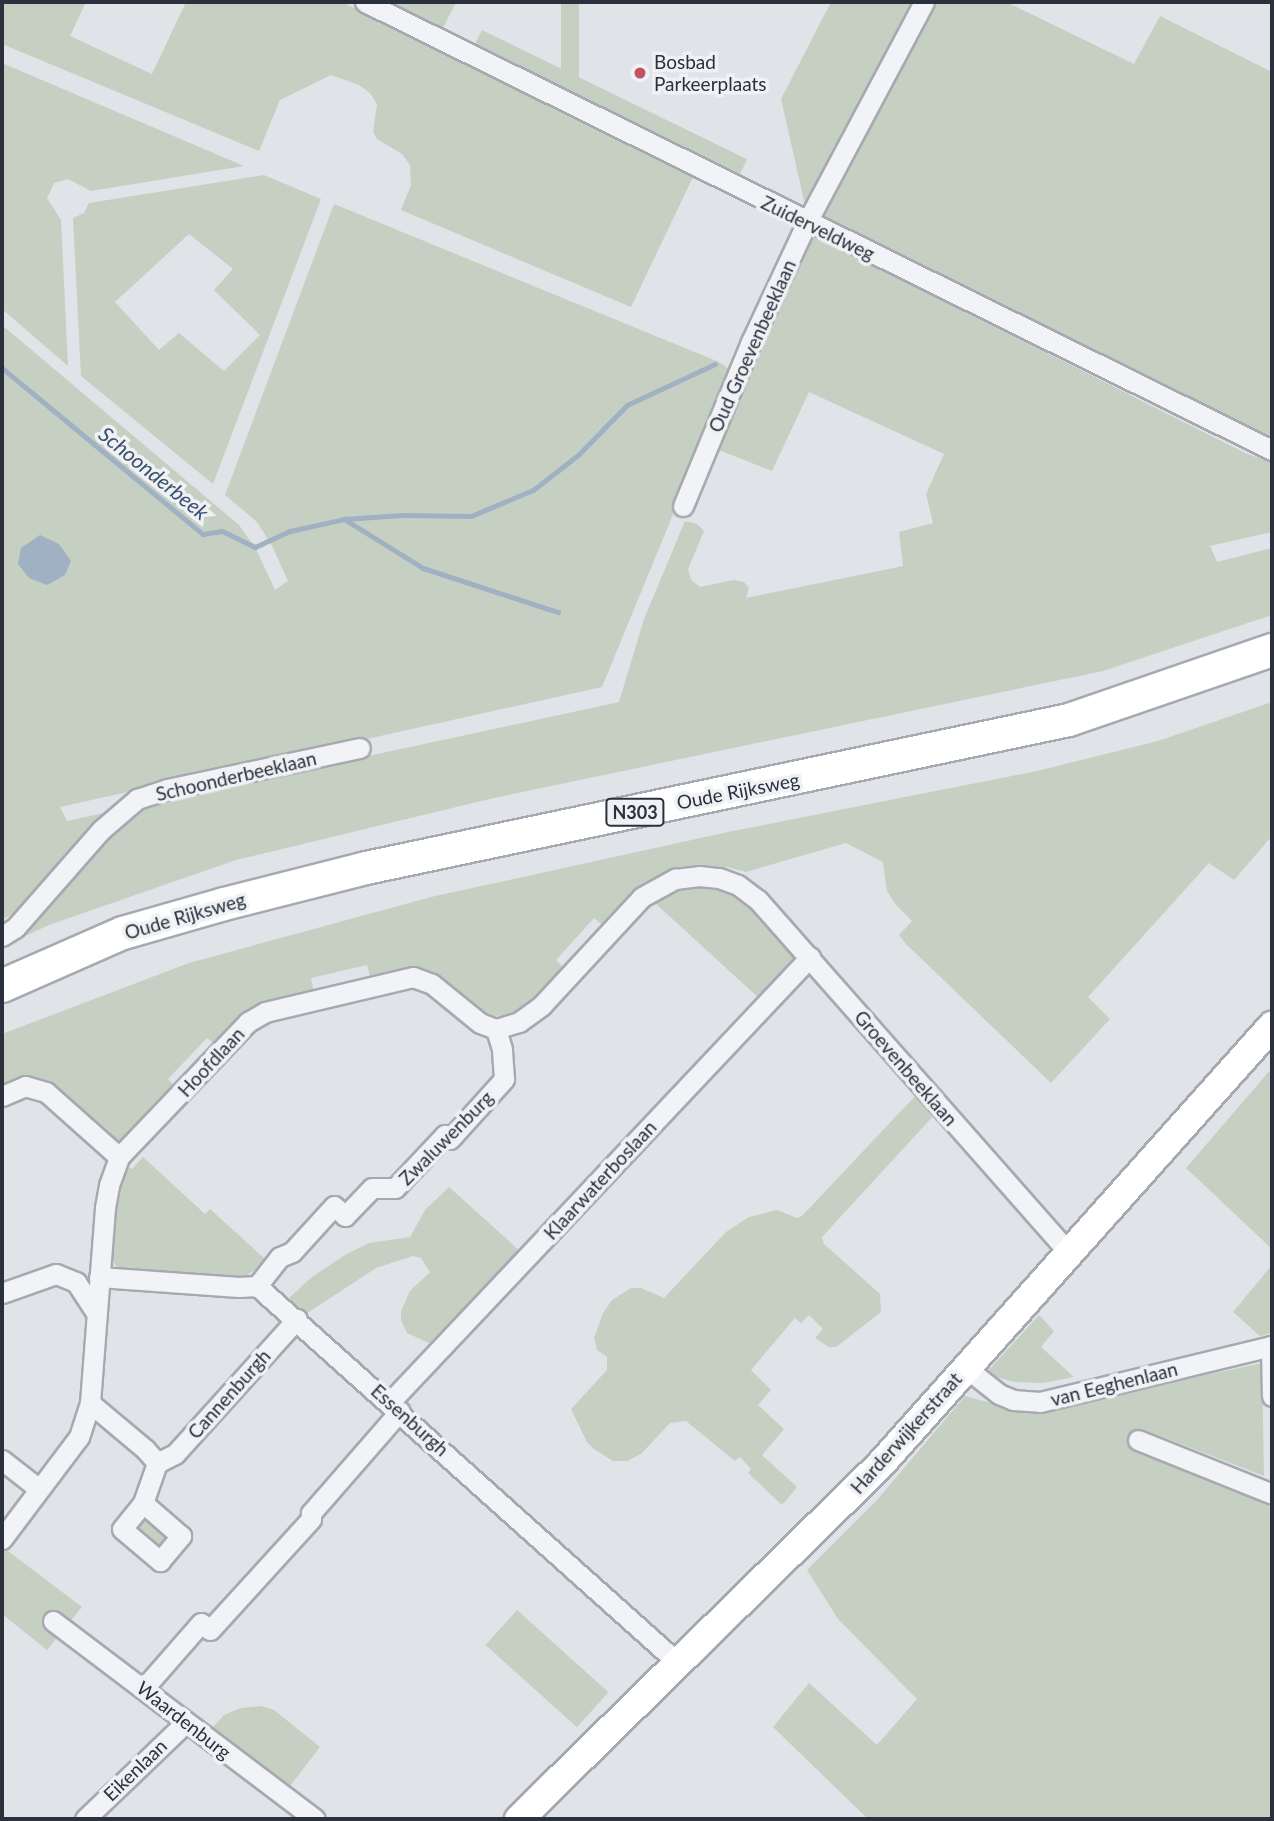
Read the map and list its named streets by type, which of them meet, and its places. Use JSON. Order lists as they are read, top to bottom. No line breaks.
{"streets":{"main road":["Oude Rijksweg","N303","Harderwijkerstraat"],"street":["Zuiderveldweg","Oud Groevenbeeklaan","Schoonderbeeklaan","Hoofdlaan","Groevenbeeklaan","Zwaluwenburg","Klaarwaterboslaan","van Eeghenlaan","Cannenburgh","Essenburgh","Waardenburg","Eikenlaan"]},"crossings":[["Zuiderveldweg","Oud Groevenbeeklaan"],["Hoofdlaan","Groevenbeeklaan"],["Hoofdlaan","Zwaluwenburg"],["Groevenbeeklaan","Zwaluwenburg"],["Groevenbeeklaan","Klaarwaterboslaan"],["Groevenbeeklaan","Harderwijkerstraat"],["Zwaluwenburg","Essenburgh"],["Klaarwaterboslaan","Essenburgh"],["Klaarwaterboslaan","Waardenburg"],["van Eeghenlaan","Harderwijkerstraat"],["Cannenburgh","Essenburgh"],["Essenburgh","Harderwijkerstraat"],["Waardenburg","Eikenlaan"]],"water":["Schoonderbeek"],"places":["Bosbad Parkeerplaats"]}
